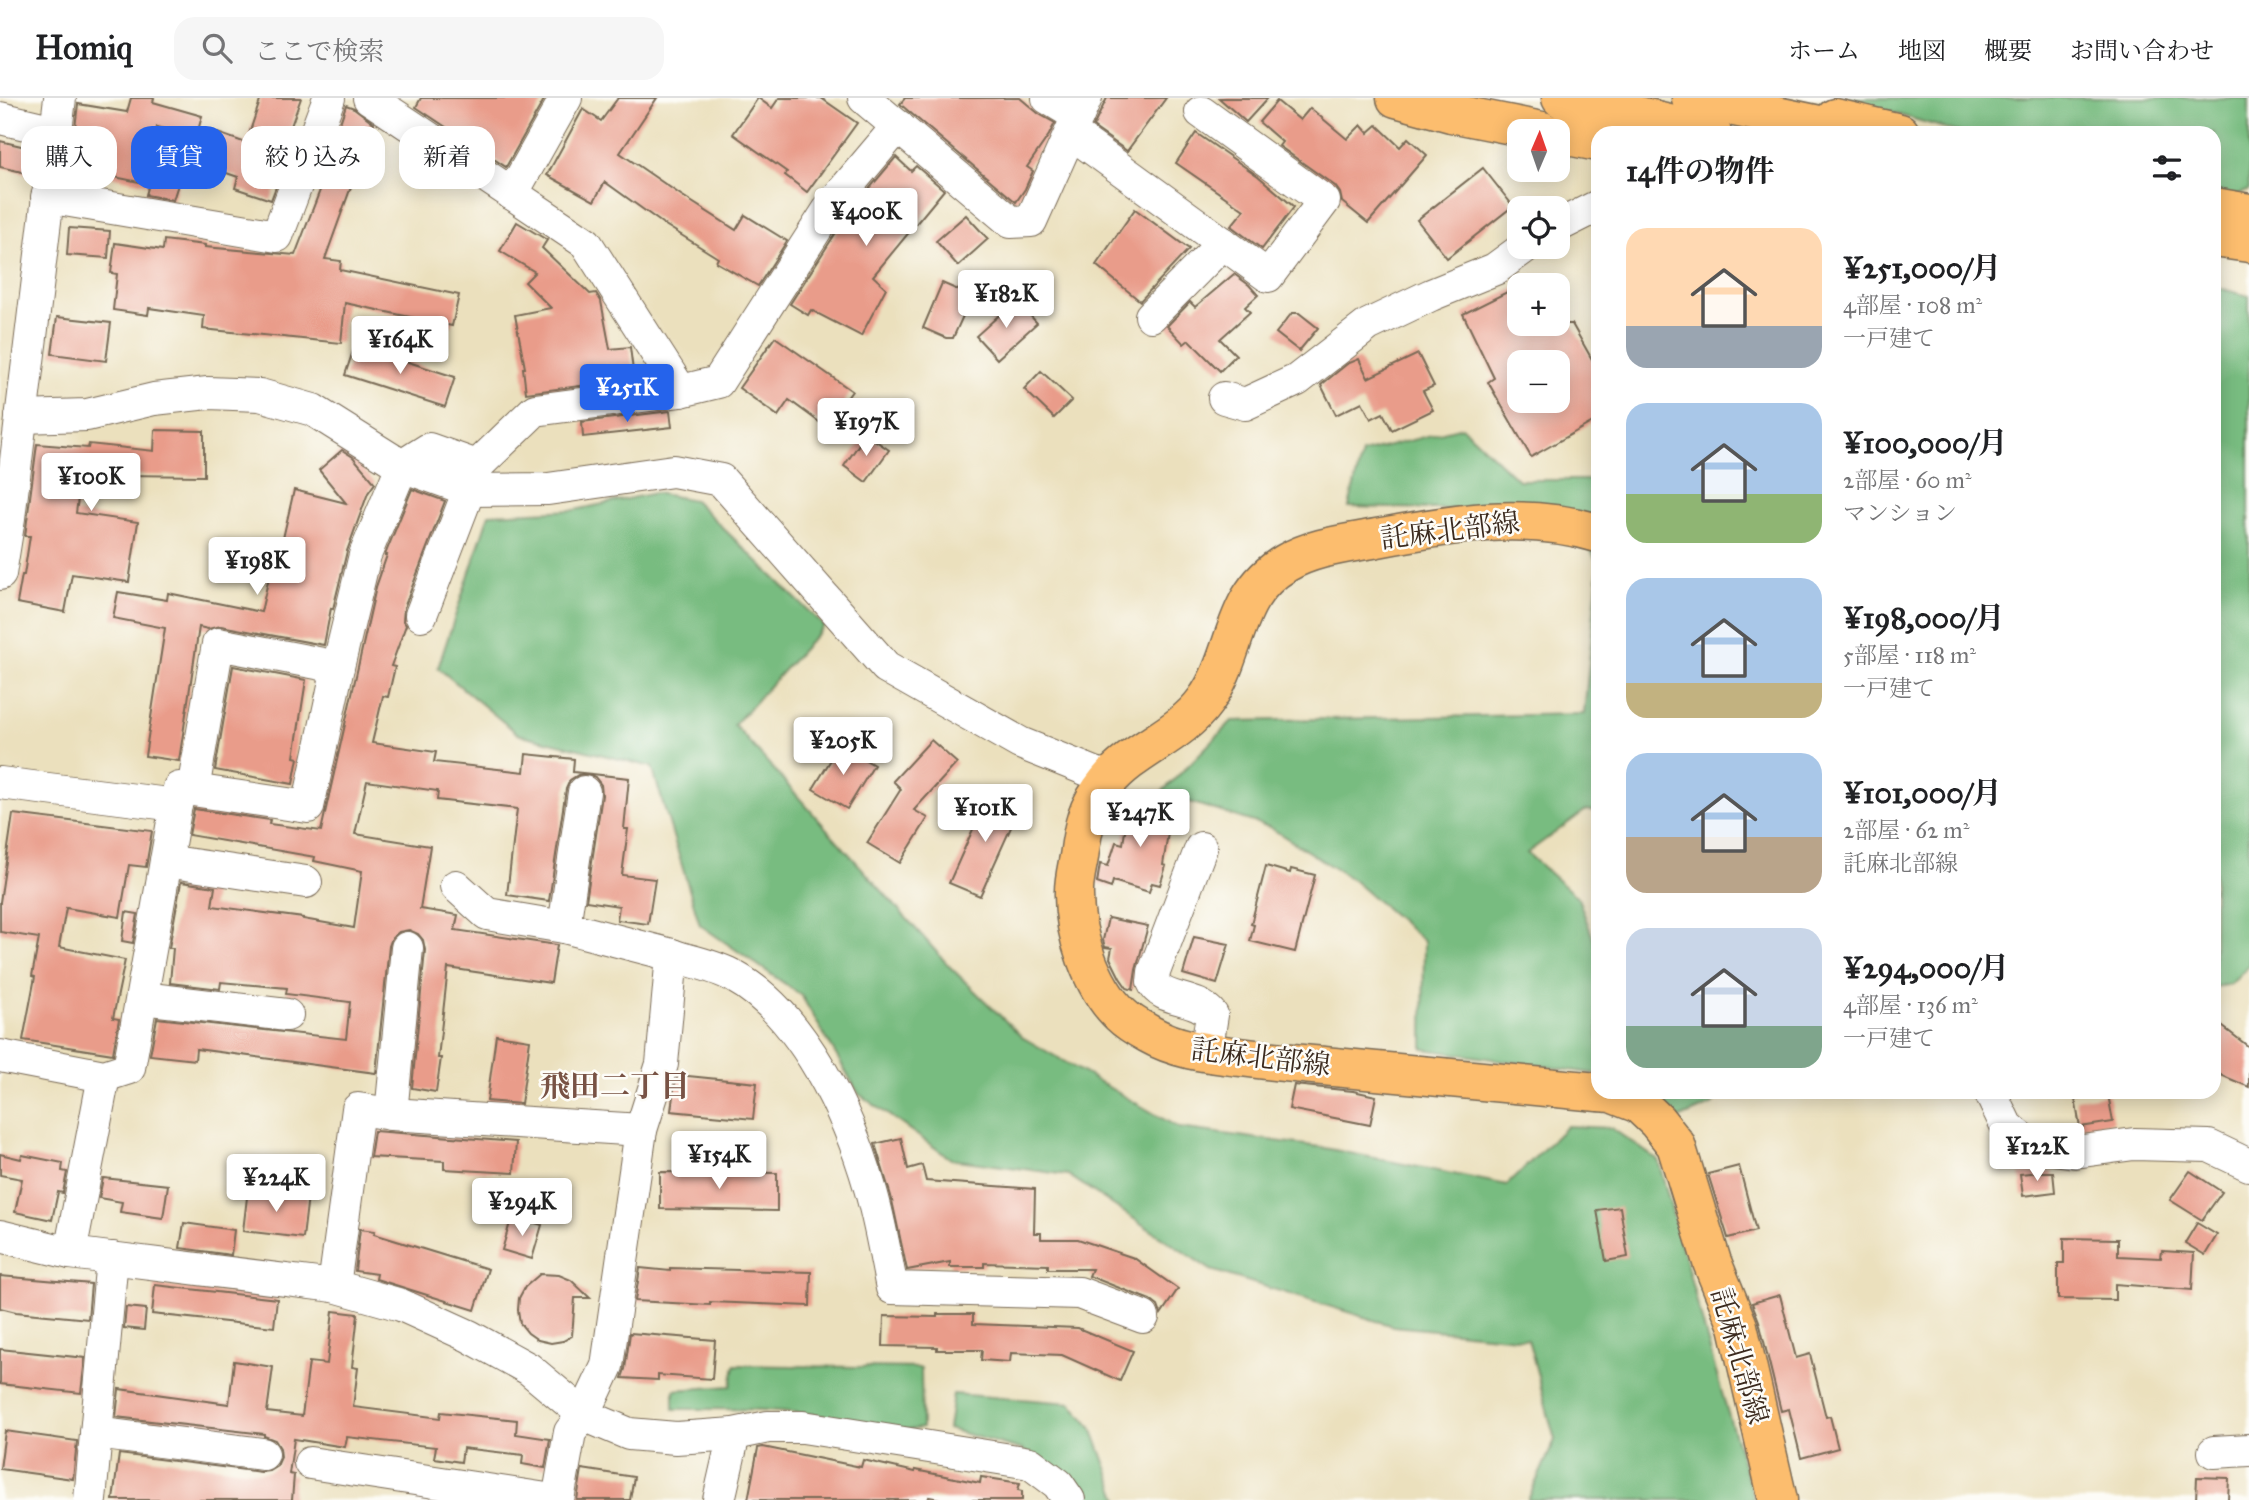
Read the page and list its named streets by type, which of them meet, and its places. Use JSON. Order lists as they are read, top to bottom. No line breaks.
{"streets":{"main road":["託麻北部線"]},"districts":["飛田二丁目"],"north":"top","page":{"header":"Homiq","search":"ここで検索","nav":["ホーム","地図","概要","お問い合わせ"],"map_buttons":["+","−"],"chip":["購入","賃貸","絞り込み","新着"],"heading":"14件の物件","price":["¥400K","¥182K","¥164K","¥251K","¥197K","¥100K","¥198K","¥205K","¥101K","¥247K","¥122K","¥154K","¥224K","¥294K"],"list":[{"name":"¥251,000/月","note":"4部屋 · 108 m² · 一戸建て"},{"name":"¥100,000/月","note":"2部屋 · 60 m² · マンション"},{"name":"¥198,000/月","note":"5部屋 · 118 m² · 一戸建て"},{"name":"¥101,000/月","note":"2部屋 · 62 m² · 託麻北部線"},{"name":"¥294,000/月","note":"4部屋 · 136 m² · 一戸建て"}]}}
